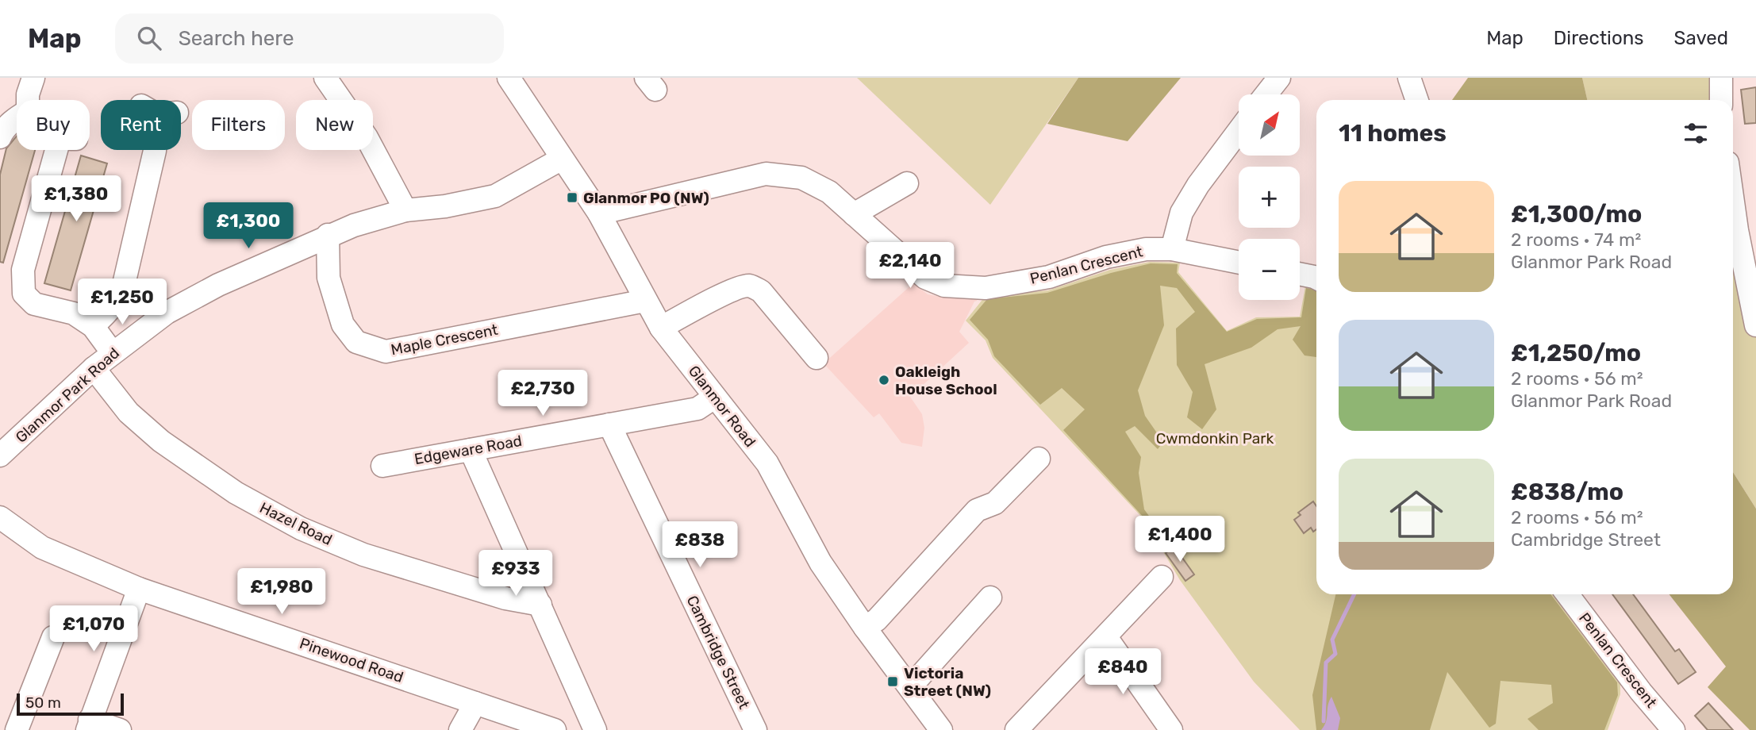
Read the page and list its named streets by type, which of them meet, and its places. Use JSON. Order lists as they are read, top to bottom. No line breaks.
{"streets":{"street":["Penlan Crescent","Maple Crescent","Glanmor Park Road","Glanmor Road","Edgeware Road","Hazel Road","Cambridge Street","Pinewood Road"]},"crossings":[["Penlan Crescent","Glanmor Road"],["Maple Crescent","Glanmor Park Road"],["Maple Crescent","Glanmor Road"],["Glanmor Park Road","Glanmor Road"],["Glanmor Park Road","Hazel Road"],["Glanmor Road","Edgeware Road"],["Edgeware Road","Cambridge Street"]],"parks":["Cwmdonkin Park"],"places":{"transit":["Glanmor PO (NW)","Victoria Street (NW)"],"other":["Oakleigh House School"]},"scale_bar":"50 m","north":"top right","page":{"header":"Map","search":"Search here","nav":["Map","Directions","Saved"],"map_buttons":["+","−"],"chip":["Buy","Rent","Filters","New"],"heading":"11 homes","list":[{"name":"£1,300/mo","note":"2 rooms · 74 m² · Glanmor Park Road"},{"name":"£1,250/mo","note":"2 rooms · 56 m² · Glanmor Park Road"},{"name":"£838/mo","note":"2 rooms · 56 m² · Cambridge Street"}],"price":["£1,380","£1,300","£2,140","£1,250","£2,730","£1,400","£838","£933","£1,980","£1,070","£840"],"scale":"50 m"}}
